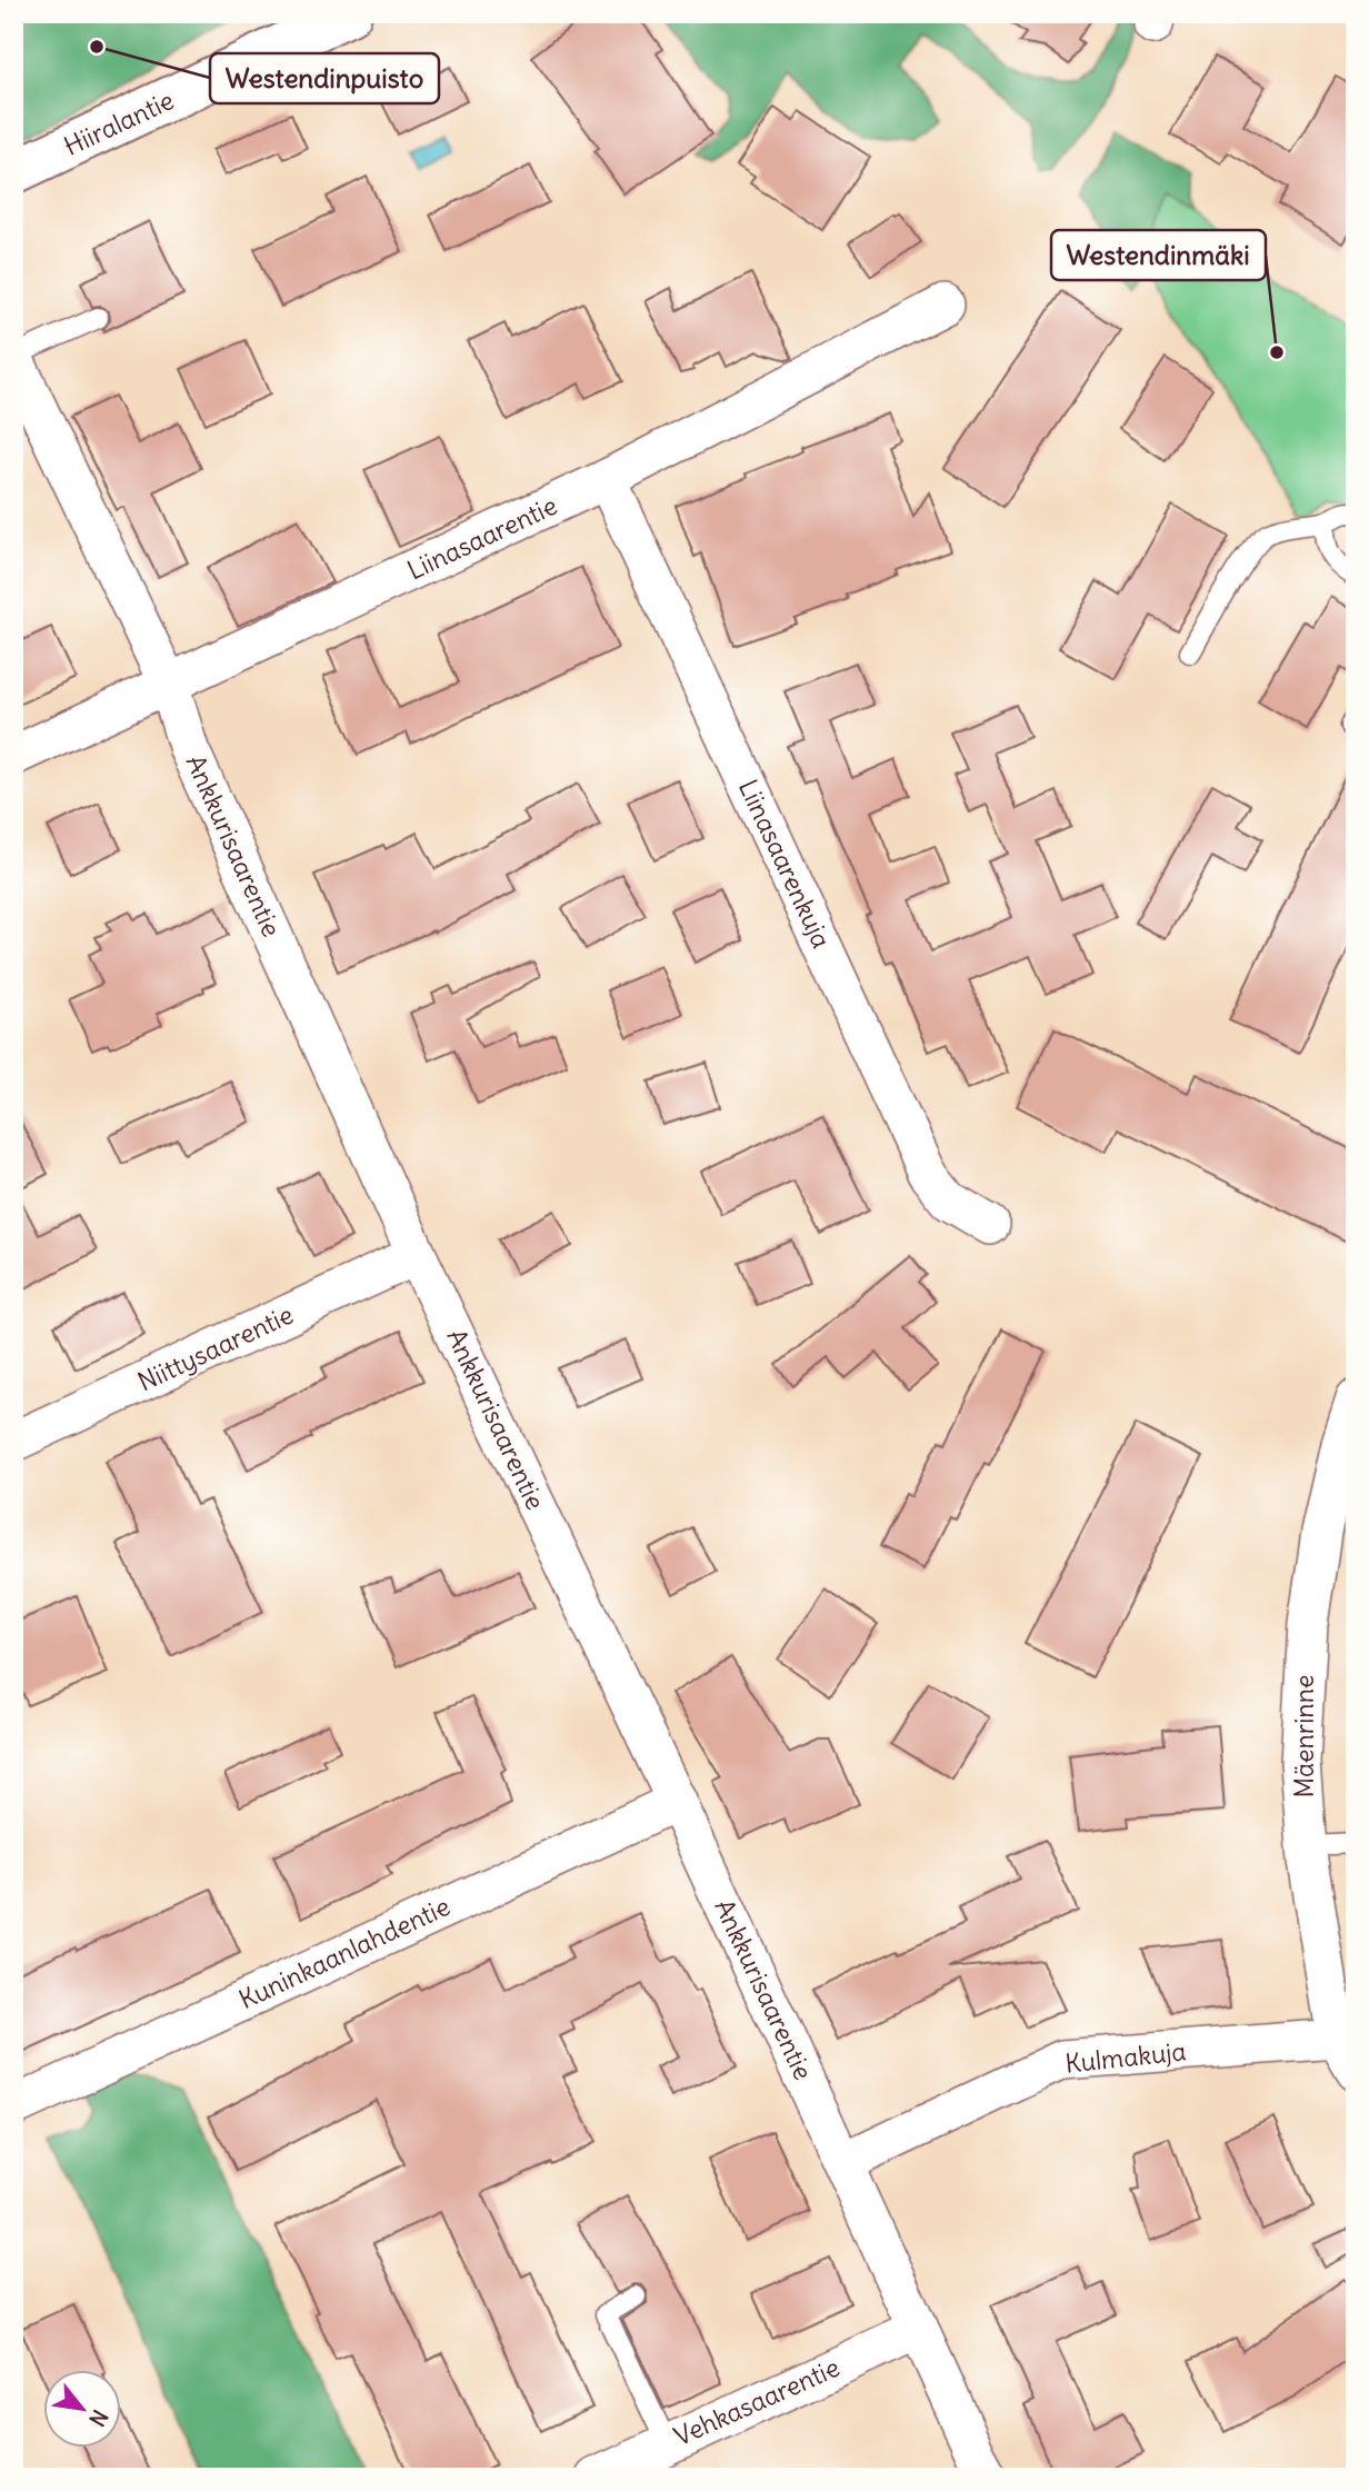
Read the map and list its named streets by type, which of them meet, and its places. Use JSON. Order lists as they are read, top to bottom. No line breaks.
{"streets":{"street":["Hiiralantie","Liinasaarentie","Ankkurisaarentie","Liinasaarenkuja","Niittysaarentie","Mäenrinne","Kuninkaanlahdentie","Kulmakuja","Vehkasaarentie"]},"crossings":[["Liinasaarentie","Ankkurisaarentie"],["Liinasaarentie","Liinasaarenkuja"],["Ankkurisaarentie","Niittysaarentie"],["Ankkurisaarentie","Kuninkaanlahdentie"],["Ankkurisaarentie","Kulmakuja"],["Ankkurisaarentie","Vehkasaarentie"],["Mäenrinne","Kulmakuja"]],"places":["Westendinpuisto","Westendinmäki"],"north":"bottom right"}
